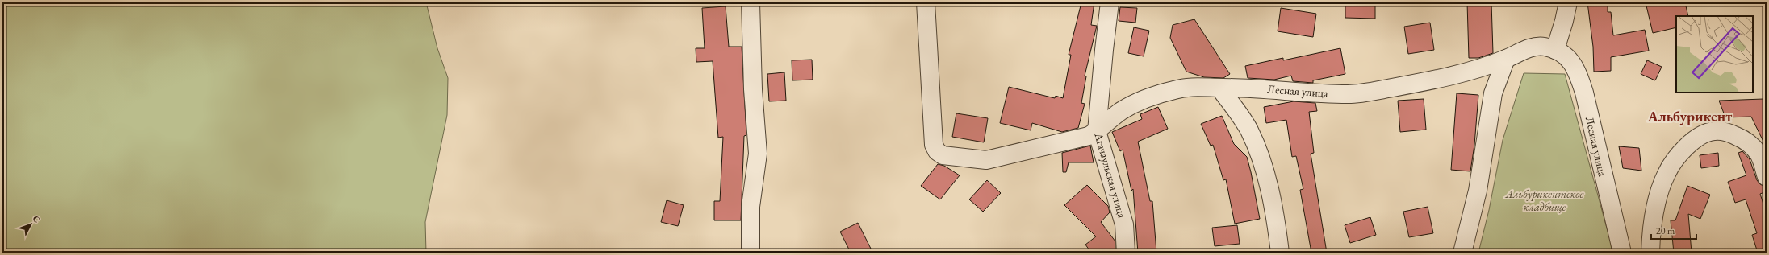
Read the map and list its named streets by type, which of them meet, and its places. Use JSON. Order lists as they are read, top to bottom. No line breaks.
{"streets":{"street":["Лесная улица","Агачаульская улица"]},"crossings":[["Лесная улица","Агачаульская улица"]],"districts":["Альбурикент"],"parks":["Альбурикентское кладбище"],"scale_bar":"20 m","north":"top right"}
